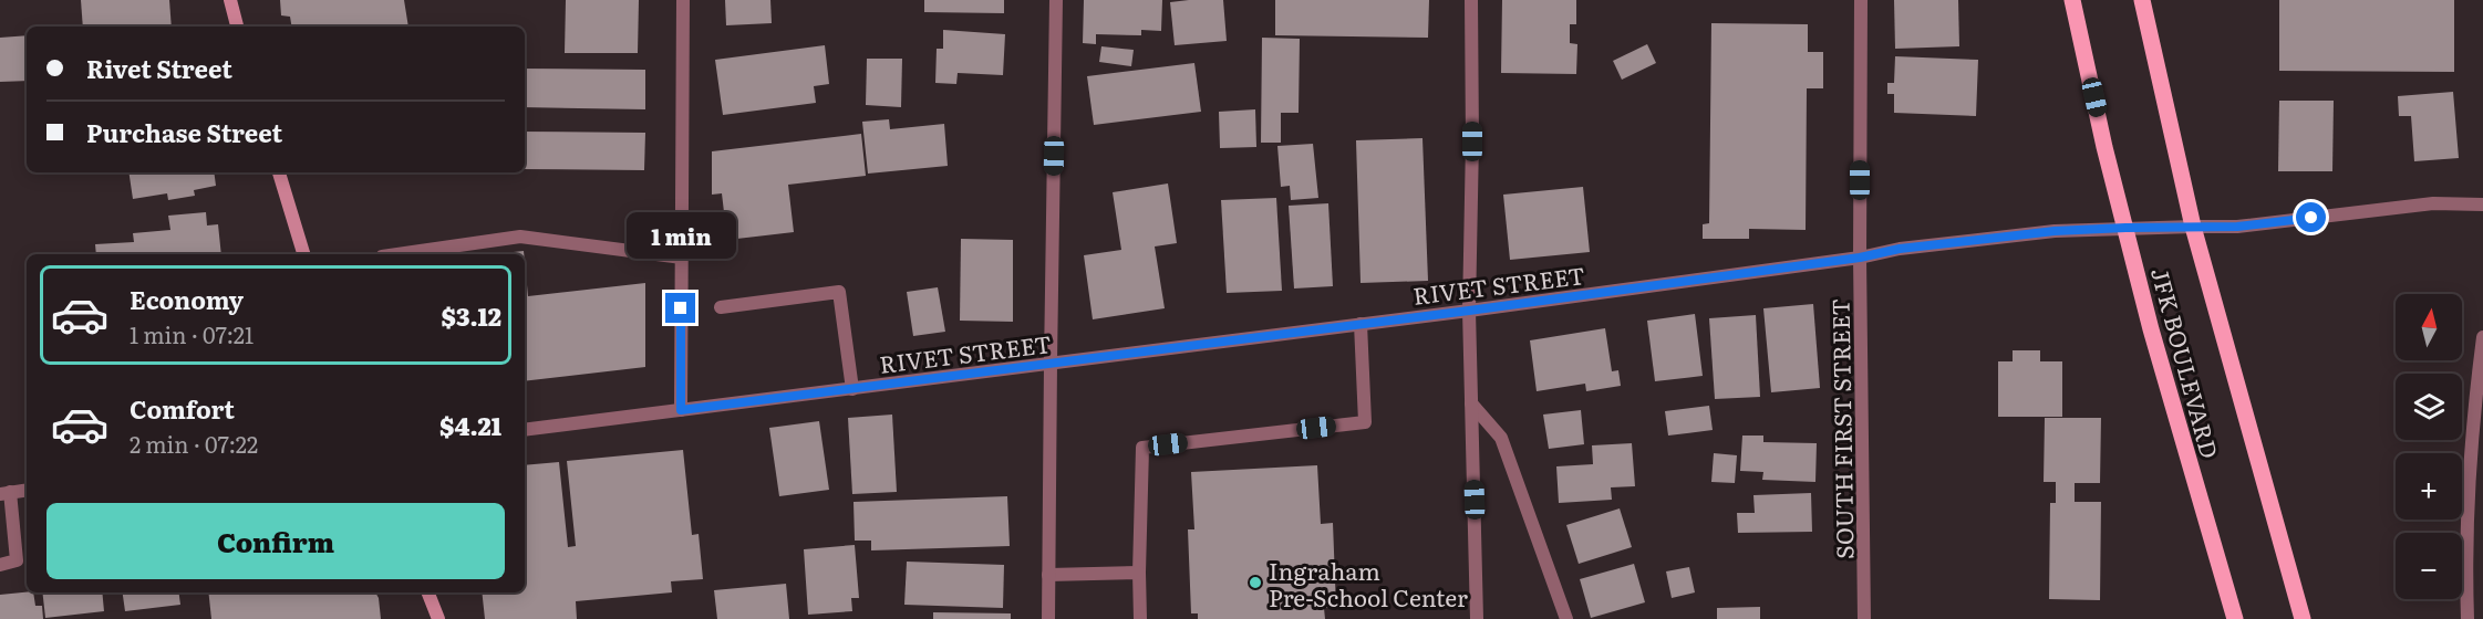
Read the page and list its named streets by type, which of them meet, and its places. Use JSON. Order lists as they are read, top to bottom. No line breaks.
{"streets":{"main road":["JFK BOULEVARD"],"street":["RIVET STREET","SOUTH FIRST STREET"]},"crossings":[["RIVET STREET","JFK BOULEVARD"],["RIVET STREET","SOUTH FIRST STREET"]],"places":["Ingraham Pre-School Center"],"north":"top","page":{"banner":["Rivet Street","Purchase Street"],"bubble":"1 min","list":[{"name":"Economy","note":"1 min · 07:21","value":"$3.12"},{"name":"Comfort","note":"2 min · 07:22","value":"$4.21"}],"map_buttons":["+","−"],"buttons":"Confirm"}}
